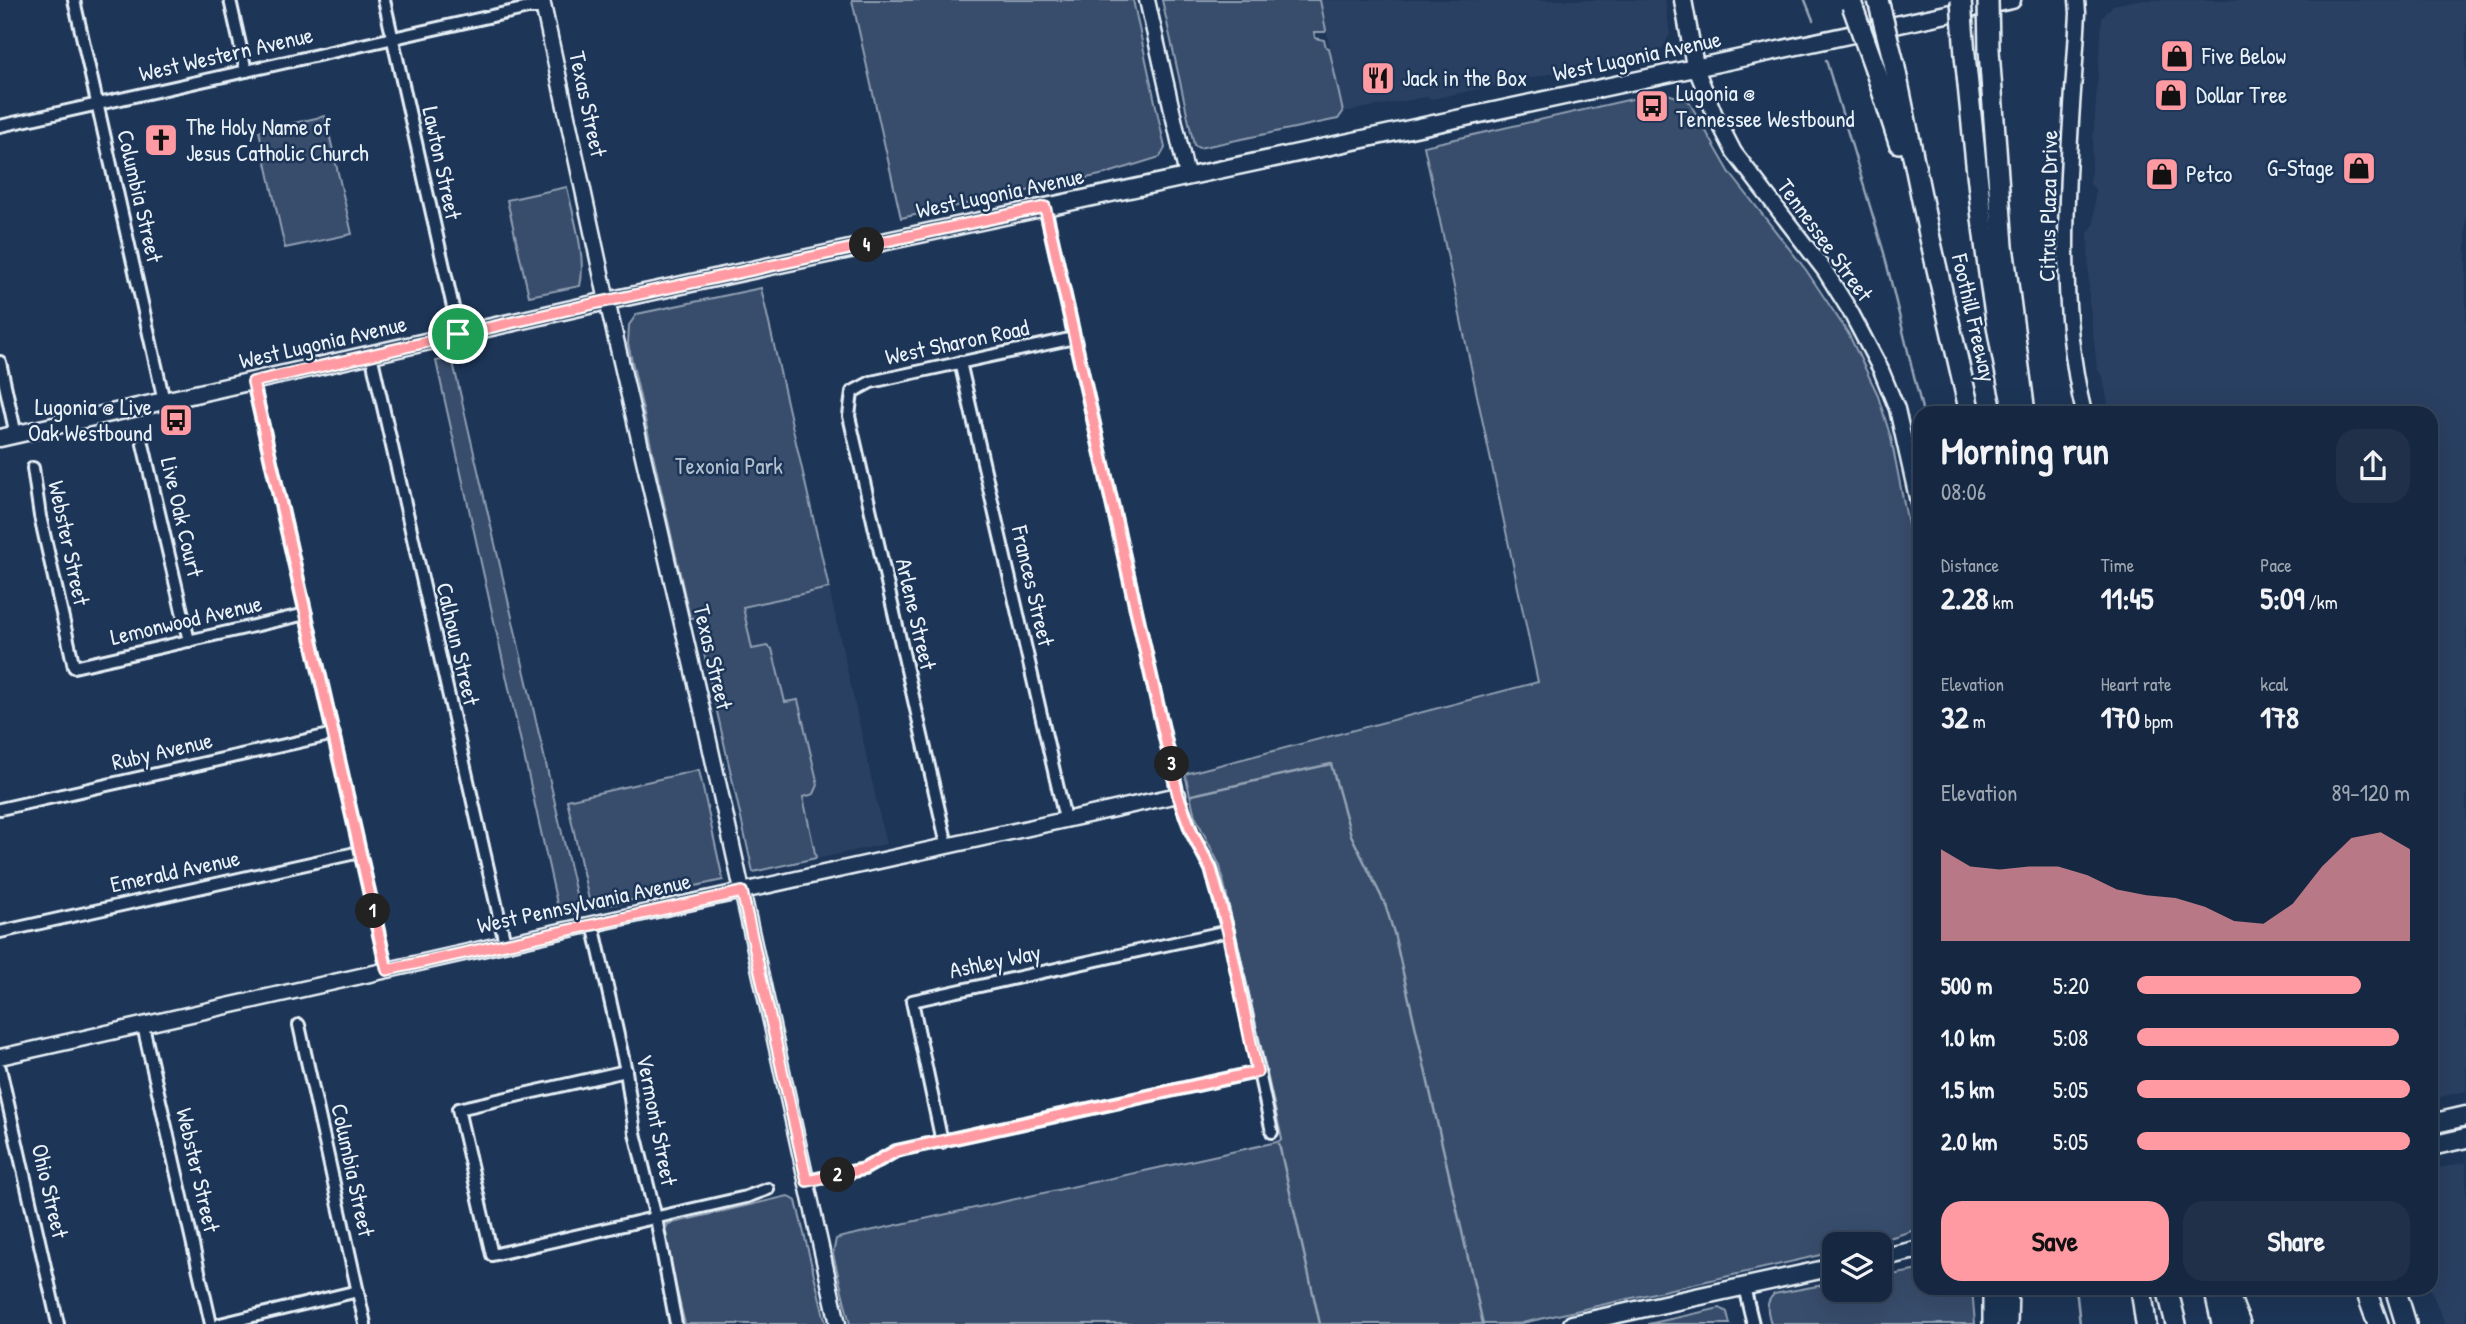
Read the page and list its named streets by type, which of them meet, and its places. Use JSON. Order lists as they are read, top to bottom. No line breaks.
{"streets":{"highway":["Foothill Freeway"],"main road":["West Lugonia Avenue","Tennessee Street"],"street":["West Western Avenue","Texas Street","Lawton Street","Columbia Street","Citrus Plaza Drive","West Sharon Road","Live Oak Court","Webster Street","Frances Street","Arlene Street","Lemonwood Avenue","Calhoun Street","Ruby Avenue","Emerald Avenue","West Pennsylvania Avenue","Ashley Way","Vermont Street","Ohio Street"]},"crossings":[["West Western Avenue","Texas Street"],["West Western Avenue","Lawton Street"],["West Western Avenue","Columbia Street"],["West Lugonia Avenue","Texas Street"],["West Lugonia Avenue","Lawton Street"],["West Lugonia Avenue","Columbia Street"],["West Lugonia Avenue","Tennessee Street"],["West Lugonia Avenue","Calhoun Street"],["Texas Street","West Pennsylvania Avenue"],["West Sharon Road","Frances Street"],["West Sharon Road","Arlene Street"],["Live Oak Court","Lemonwood Avenue"],["Webster Street","Lemonwood Avenue"],["Webster Street","West Pennsylvania Avenue"],["Frances Street","West Pennsylvania Avenue"],["Arlene Street","West Pennsylvania Avenue"],["Calhoun Street","West Pennsylvania Avenue"],["West Pennsylvania Avenue","Vermont Street"]],"parks":["Texonia Park"],"places":{"shop":["Five Below","Dollar Tree","G-Stage","Petco"],"restaurant":["Jack in the Box"],"bus stop":["Lugonia @ Tennessee Westbound","Lugonia @ Live Oak Westbound"],"church":["The Holy Name of Jesus Catholic Church"]},"page":{"pins":["4","3","1","2"],"heading":["Morning run","08:06"],"stats":[["Distance","2.28 km"],["Time","11:45"],["Pace","5:09 /km"],["Elevation","32 m"],["Heart rate","170 bpm"],["kcal","178"]],"chart":["Elevation","89–120 m"],"list":[{"name":"500 m","note":"5:20"},{"name":"1.0 km","note":"5:08"},{"name":"1.5 km","note":"5:05"},{"name":"2.0 km","note":"5:05"}],"buttons":["Save","Share"]}}
